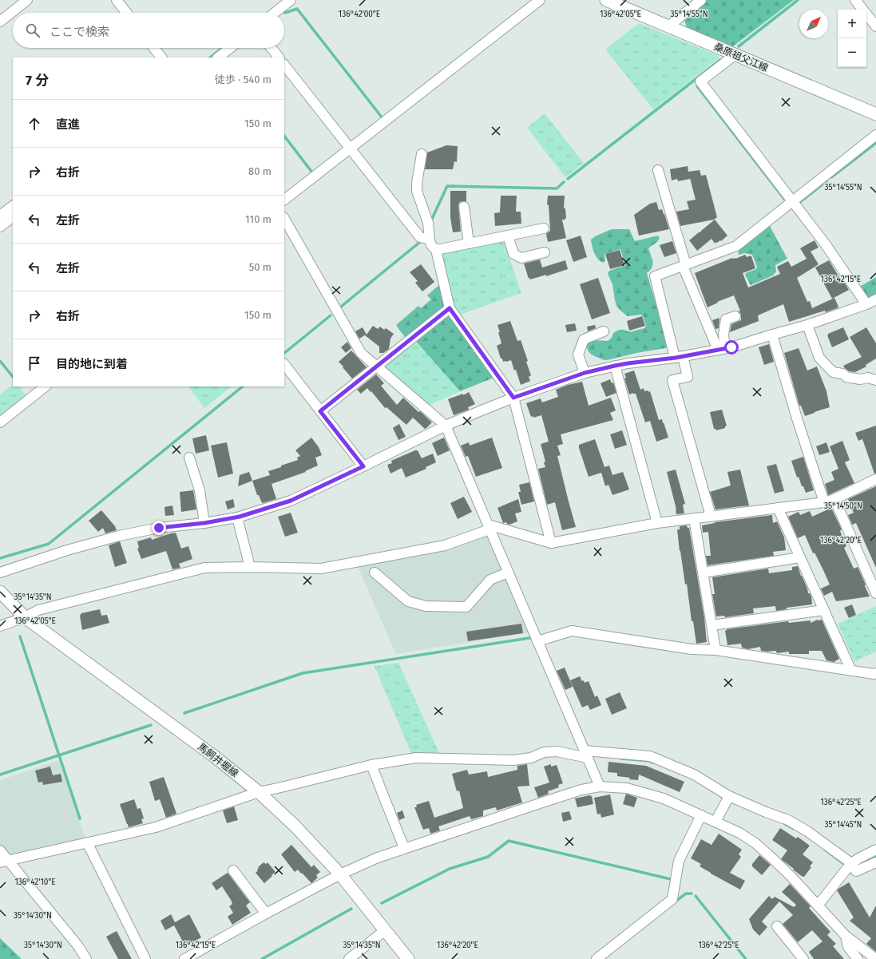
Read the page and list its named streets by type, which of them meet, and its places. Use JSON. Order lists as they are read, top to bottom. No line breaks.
{"streets":{"main road":["桑原祖父江線","馬飼井堀線"]},"north":"top right","page":{"map_buttons":["+","−"],"search":"ここで検索","heading":["7 分","徒歩 · 540 m"],"list":[["直進","150 m"],["右折","80 m"],["左折","110 m"],["左折","50 m"],["右折","150 m"],"目的地に到着"]},"coordinates":["136°42'00\"E","136°42'05\"E","35°14'55\"N","136°42'15\"E","35°14'50\"N","136°42'20\"E","35°14'35\"N","136°42'25\"E","35°14'45\"N","136°42'10\"E","35°14'30\"N"]}
